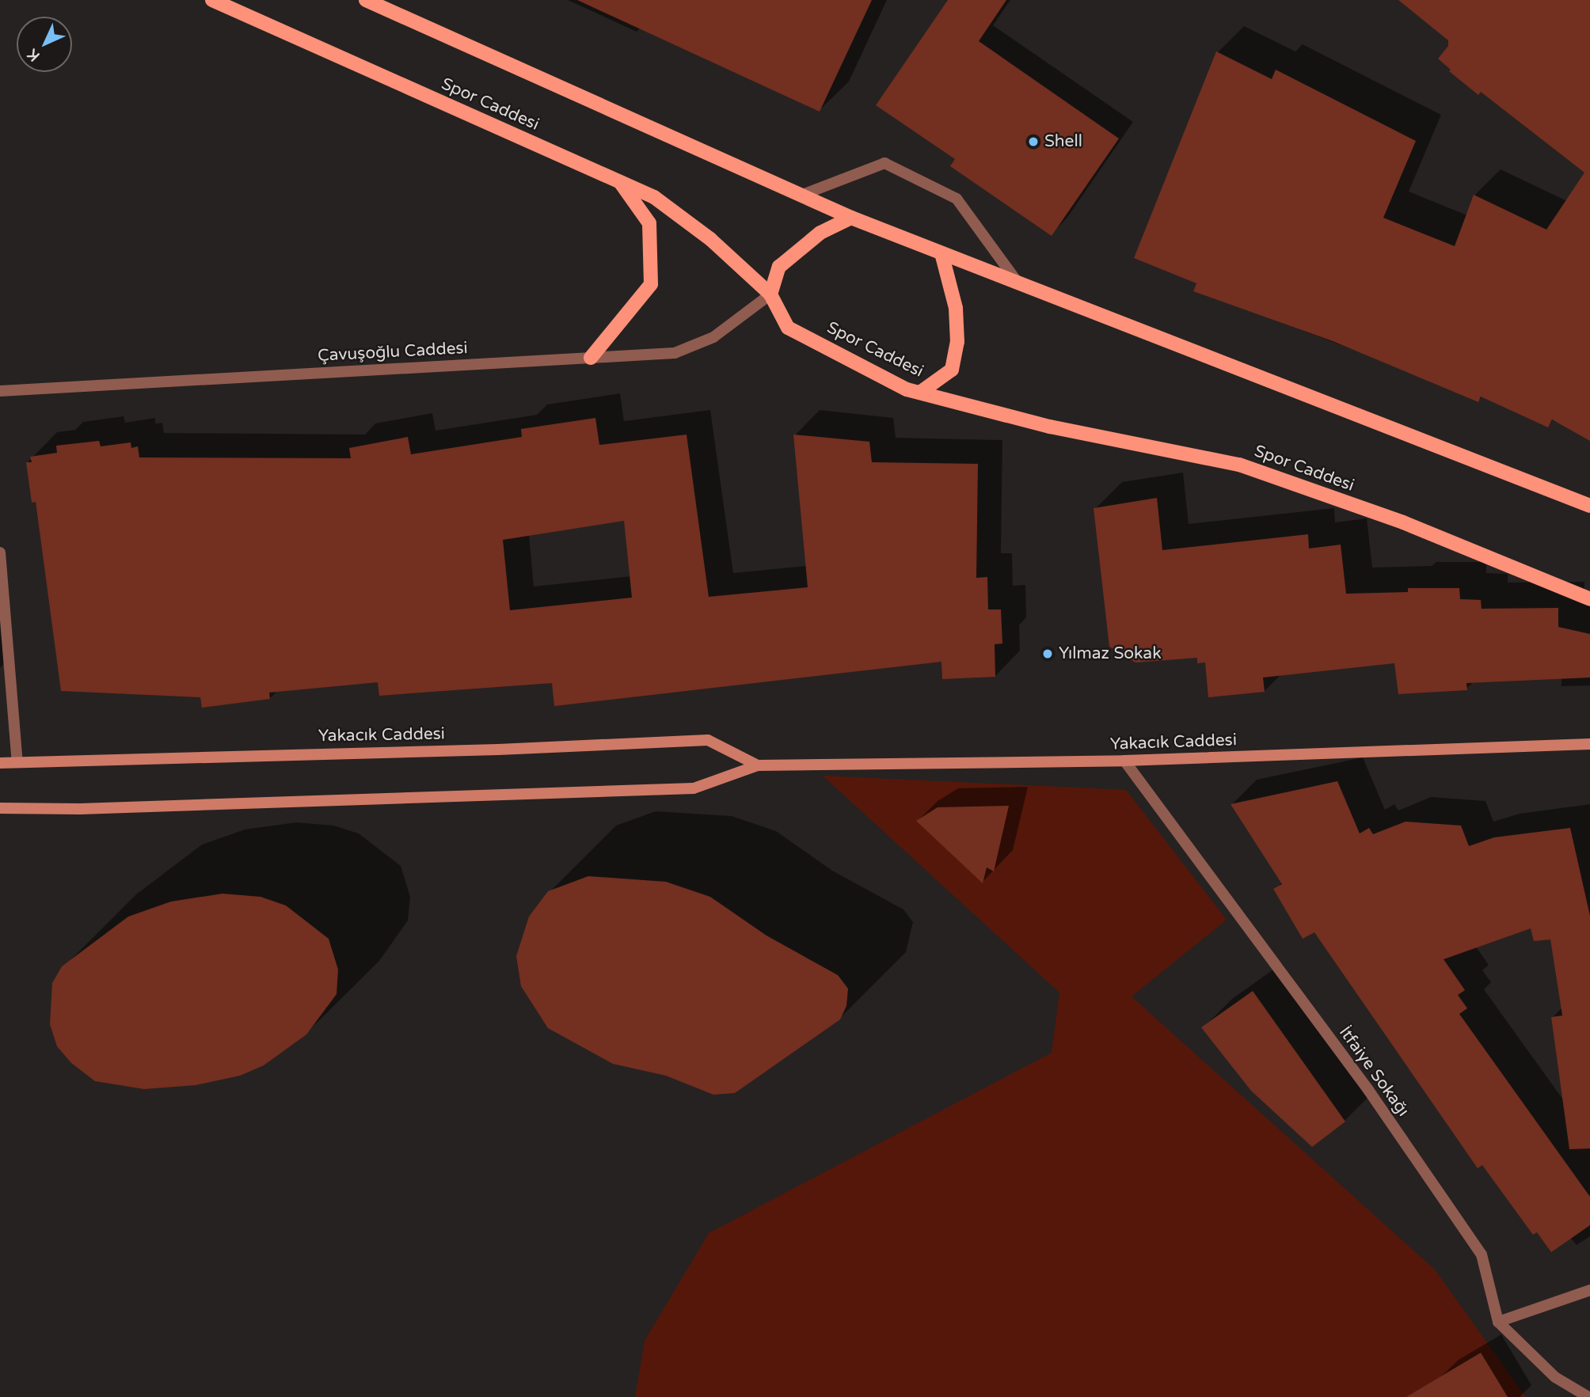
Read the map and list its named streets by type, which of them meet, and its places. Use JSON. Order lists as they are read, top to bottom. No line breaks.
{"streets":{"main road":["Spor Caddesi"],"street":["Çavuşoğlu Caddesi","Yakacık Caddesi","İtfaiye Sokağı"]},"crossings":[["Spor Caddesi","Çavuşoğlu Caddesi"],["Yakacık Caddesi","İtfaiye Sokağı"]],"places":["Shell","Yılmaz Sokak"],"north":"bottom left"}
